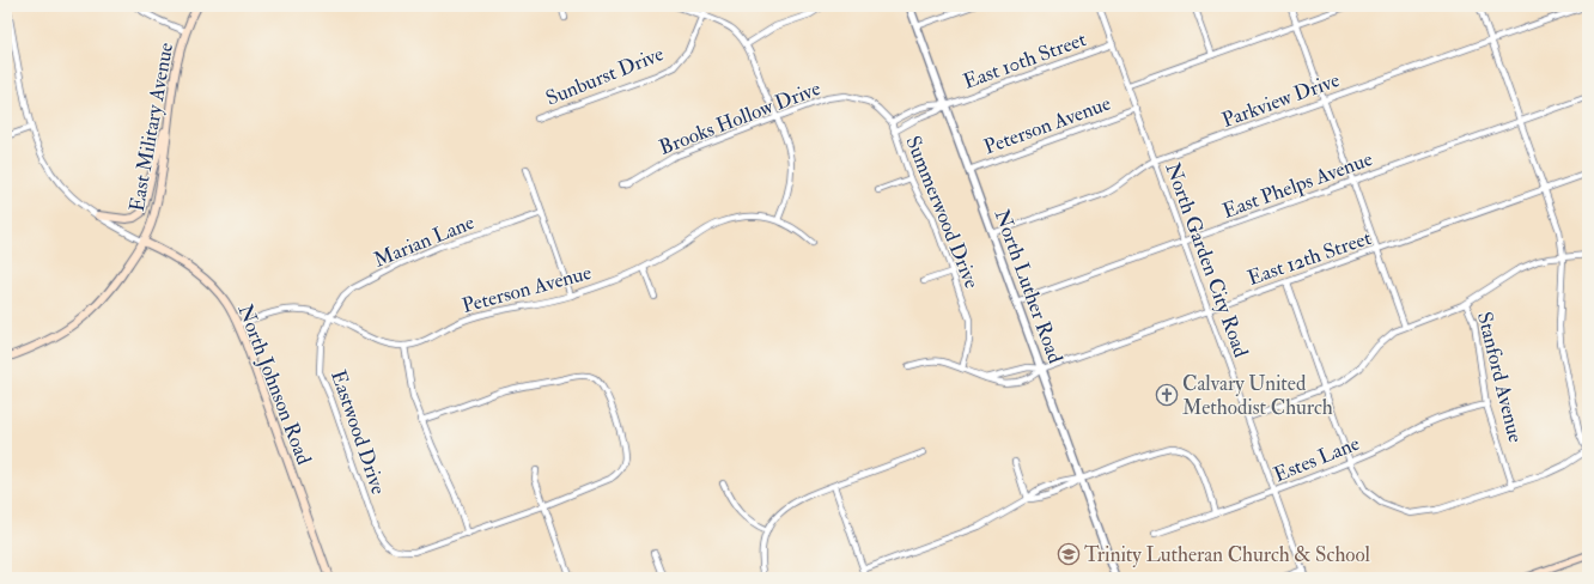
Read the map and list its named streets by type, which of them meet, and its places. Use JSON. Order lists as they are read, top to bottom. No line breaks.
{"streets":{"main road":["East Military Avenue","North Johnson Road"],"street":["East 10th Street","Sunburst Drive","Parkview Drive","Brooks Hollow Drive","Peterson Avenue","East Phelps Avenue","Summerwood Drive","Marian Lane","East 12th Street","North Garden City Road","North Luther Road","Stanford Avenue","Eastwood Drive","Estes Lane"]},"crossings":[["East 10th Street","North Garden City Road"],["East 10th Street","North Luther Road"],["Parkview Drive","North Garden City Road"],["Parkview Drive","North Luther Road"],["Brooks Hollow Drive","Summerwood Drive"],["Peterson Avenue","Marian Lane"],["Peterson Avenue","North Garden City Road"],["Peterson Avenue","North Luther Road"],["Peterson Avenue","North Johnson Road"],["Peterson Avenue","Eastwood Drive"],["East Military Avenue","North Johnson Road"],["East Phelps Avenue","North Garden City Road"],["East Phelps Avenue","North Luther Road"],["Summerwood Drive","East 12th Street"],["Marian Lane","Eastwood Drive"],["East 12th Street","North Garden City Road"],["East 12th Street","North Luther Road"],["North Garden City Road","Estes Lane"],["Stanford Avenue","Estes Lane"]],"places":{"church":["Calvary United Methodist Church"],"school or university":["Trinity Lutheran Church & School"]}}
